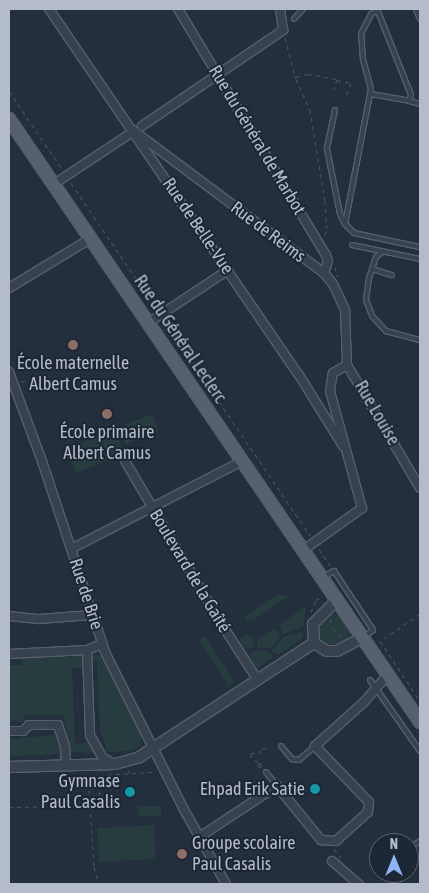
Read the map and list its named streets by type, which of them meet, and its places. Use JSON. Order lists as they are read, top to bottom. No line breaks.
{"streets":{"main road":["Rue du Général Leclerc"],"street":["Rue du Général de Marbot","Rue de Belle-Vue","Rue de Reims","Rue Louise","Boulevard de la Gaîté","Rue de Brie"]},"crossings":[["Rue du Général de Marbot","Rue de Reims"],["Rue de Belle-Vue","Rue de Reims"],["Rue de Reims","Rue Louise"]],"places":["École maternelle Albert Camus","École primaire Albert Camus","Ehpad Erik Satie","Gymnase Paul Casalis","Groupe scolaire Paul Casalis"],"north":"top"}
